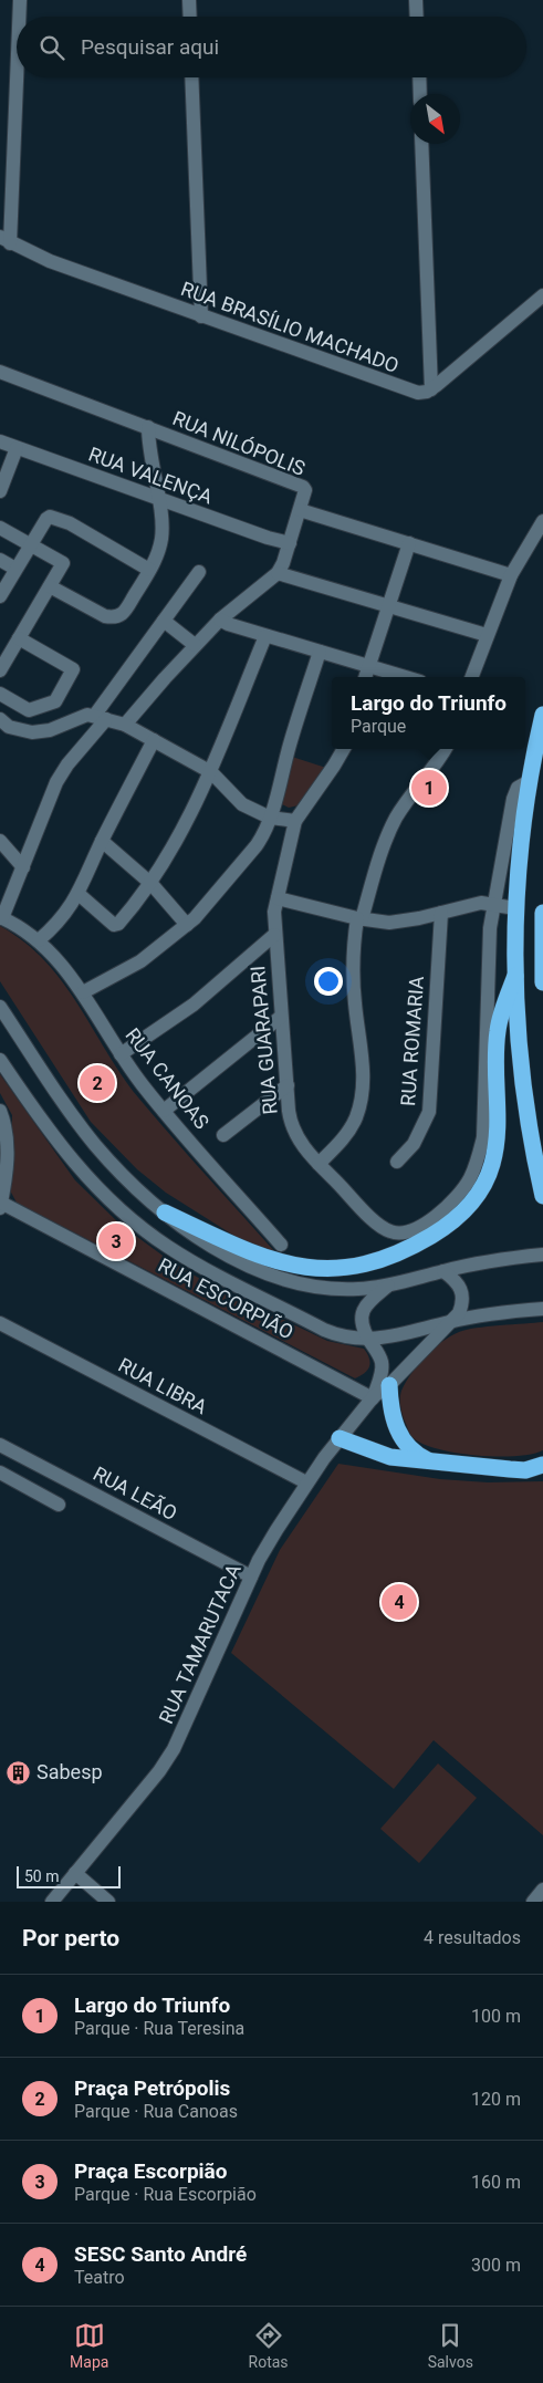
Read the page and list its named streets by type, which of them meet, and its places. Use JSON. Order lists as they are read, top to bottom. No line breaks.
{"streets":{"street":["RUA BRASÍLIO MACHADO","RUA NILÓPOLIS","RUA VALENÇA","RUA GUARAPARI","RUA ROMARIA","RUA CANOAS","RUA ESCORPIÃO","RUA LIBRA","RUA LEÃO","RUA TAMARUTACA"]},"crossings":[["RUA NILÓPOLIS","RUA VALENÇA"],["RUA ESCORPIÃO","RUA TAMARUTACA"],["RUA LIBRA","RUA TAMARUTACA"],["RUA LEÃO","RUA TAMARUTACA"]],"places":{"building":["Sabesp"]},"scale_bar":"50 m","north":"bottom right","page":{"search":"Pesquisar aqui","popup":["Largo do Triunfo","Parque"],"pins":["1","2","3","4"],"scale":"50 m","heading":["Por perto","4 resultados"],"list":[{"mark":"1","name":"Largo do Triunfo","note":"Parque · Rua Teresina","value":"100 m"},{"mark":"2","name":"Praça Petrópolis","note":"Parque · Rua Canoas","value":"120 m"},{"mark":"3","name":"Praça Escorpião","note":"Parque · Rua Escorpião","value":"160 m"},{"mark":"4","name":"SESC Santo André","note":"Teatro","value":"300 m"}],"nav":["Mapa","Rotas","Salvos"]}}
